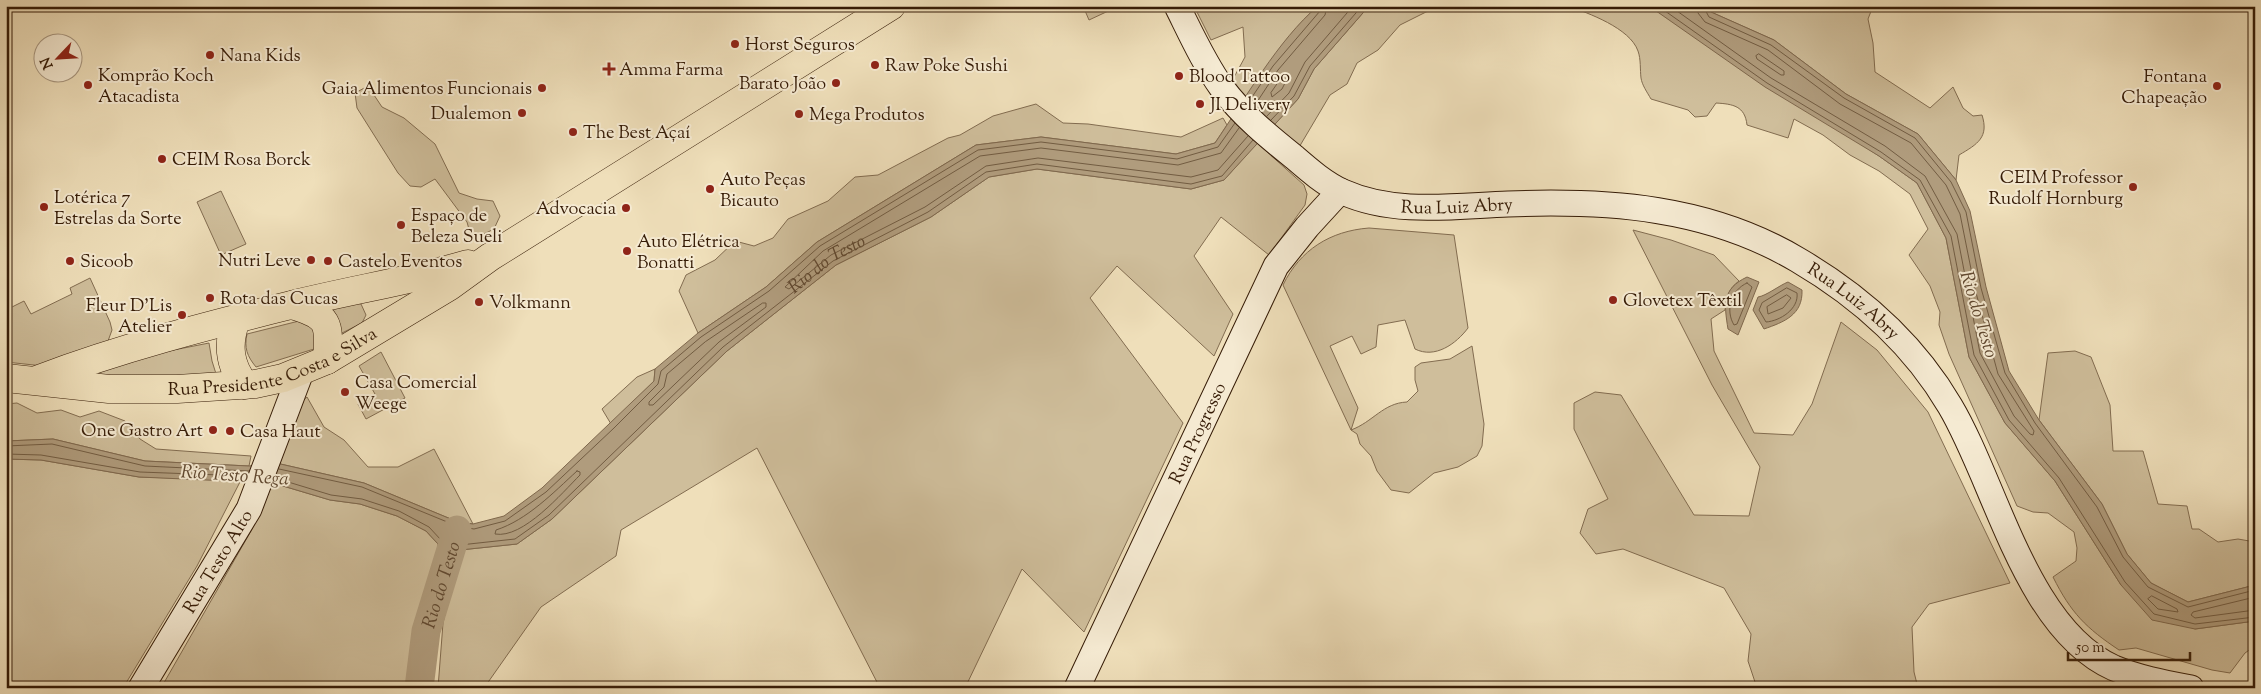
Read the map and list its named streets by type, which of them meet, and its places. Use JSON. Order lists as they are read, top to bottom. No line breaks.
{"streets":{"main road":["Rua Presidente Costa e Silva"],"street":["Rua Luiz Abry","Rua Progresso","Rua Testo Alto"]},"crossings":[["Rua Luiz Abry","Rua Progresso"],["Rua Presidente Costa e Silva","Rua Testo Alto"]],"water":["Rio do Testo","Rio Testo Rega"],"places":{"other":["Horst Seguros","Nana Kids","Raw Poke Sushi","Blood Tattoo","Barato João","Komprão Koch Atacadista","Fontana Chapeação","Gaia Alimentos Funcionais","JI Delivery","Dualemon","Mega Produtos","The Best Açaí","CEIM Rosa Borck","CEIM Professor Rudolf Hornburg","Auto Peças Bicauto","Lotérica 7 Estrelas da Sorte","Advocacia","Espaço de Beleza Sueli","Auto Elétrica Bonatti","Nutri Leve","Sicoob","Castelo Eventos","Rota das Cucas","Glovetex Têxtil","Volkmann","Fleur D'Lis Atelier","Casa Comercial Weege","One Gastro Art","Casa Haut"],"health":["Amma Farma"]},"scale_bar":"50 m","north":"bottom left"}
